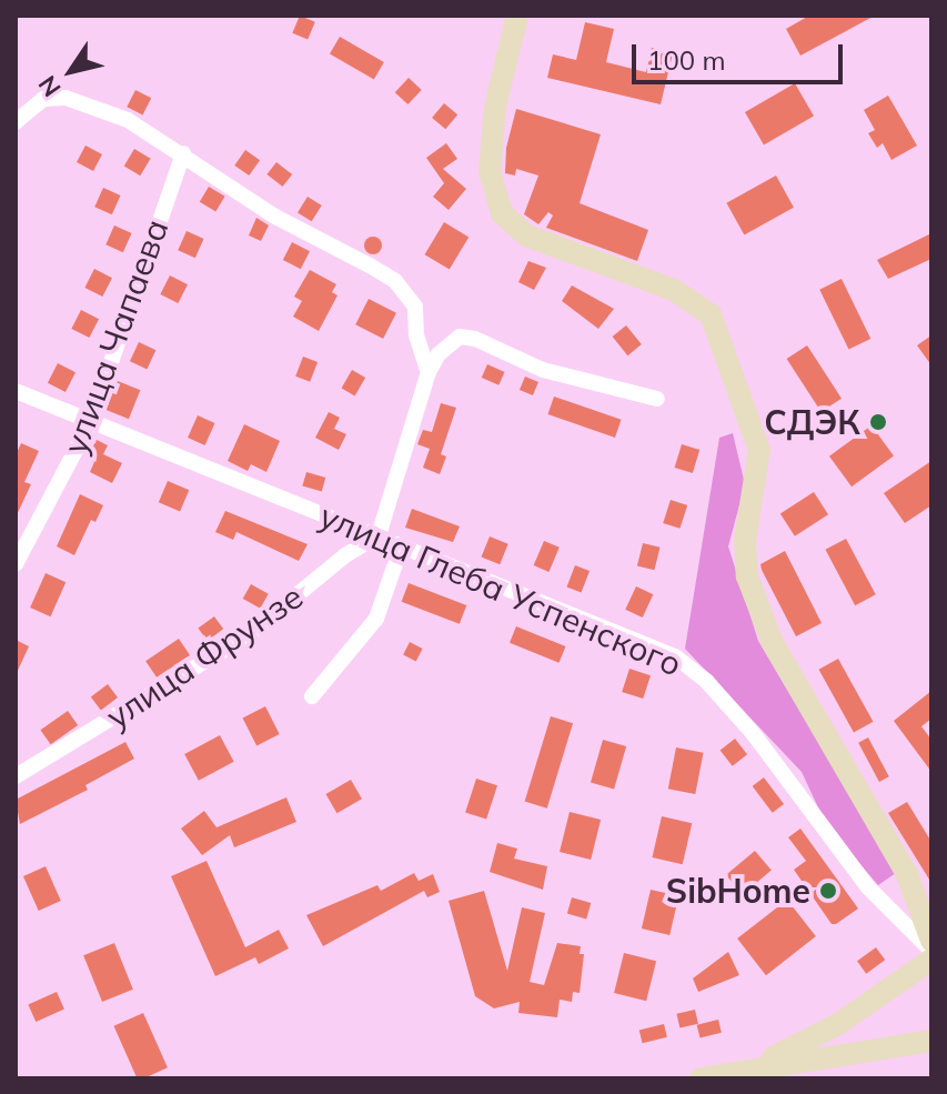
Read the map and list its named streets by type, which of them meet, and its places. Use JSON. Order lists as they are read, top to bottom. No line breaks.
{"streets":{"street":["улица Чапаева","улица Глеба Успенского","улица Фрунзе"]},"crossings":[["улица Чапаева","улица Глеба Успенского"],["улица Глеба Успенского","улица Фрунзе"]],"places":["СДЭК","SibHome"],"scale_bar":"100 m","north":"bottom left"}
